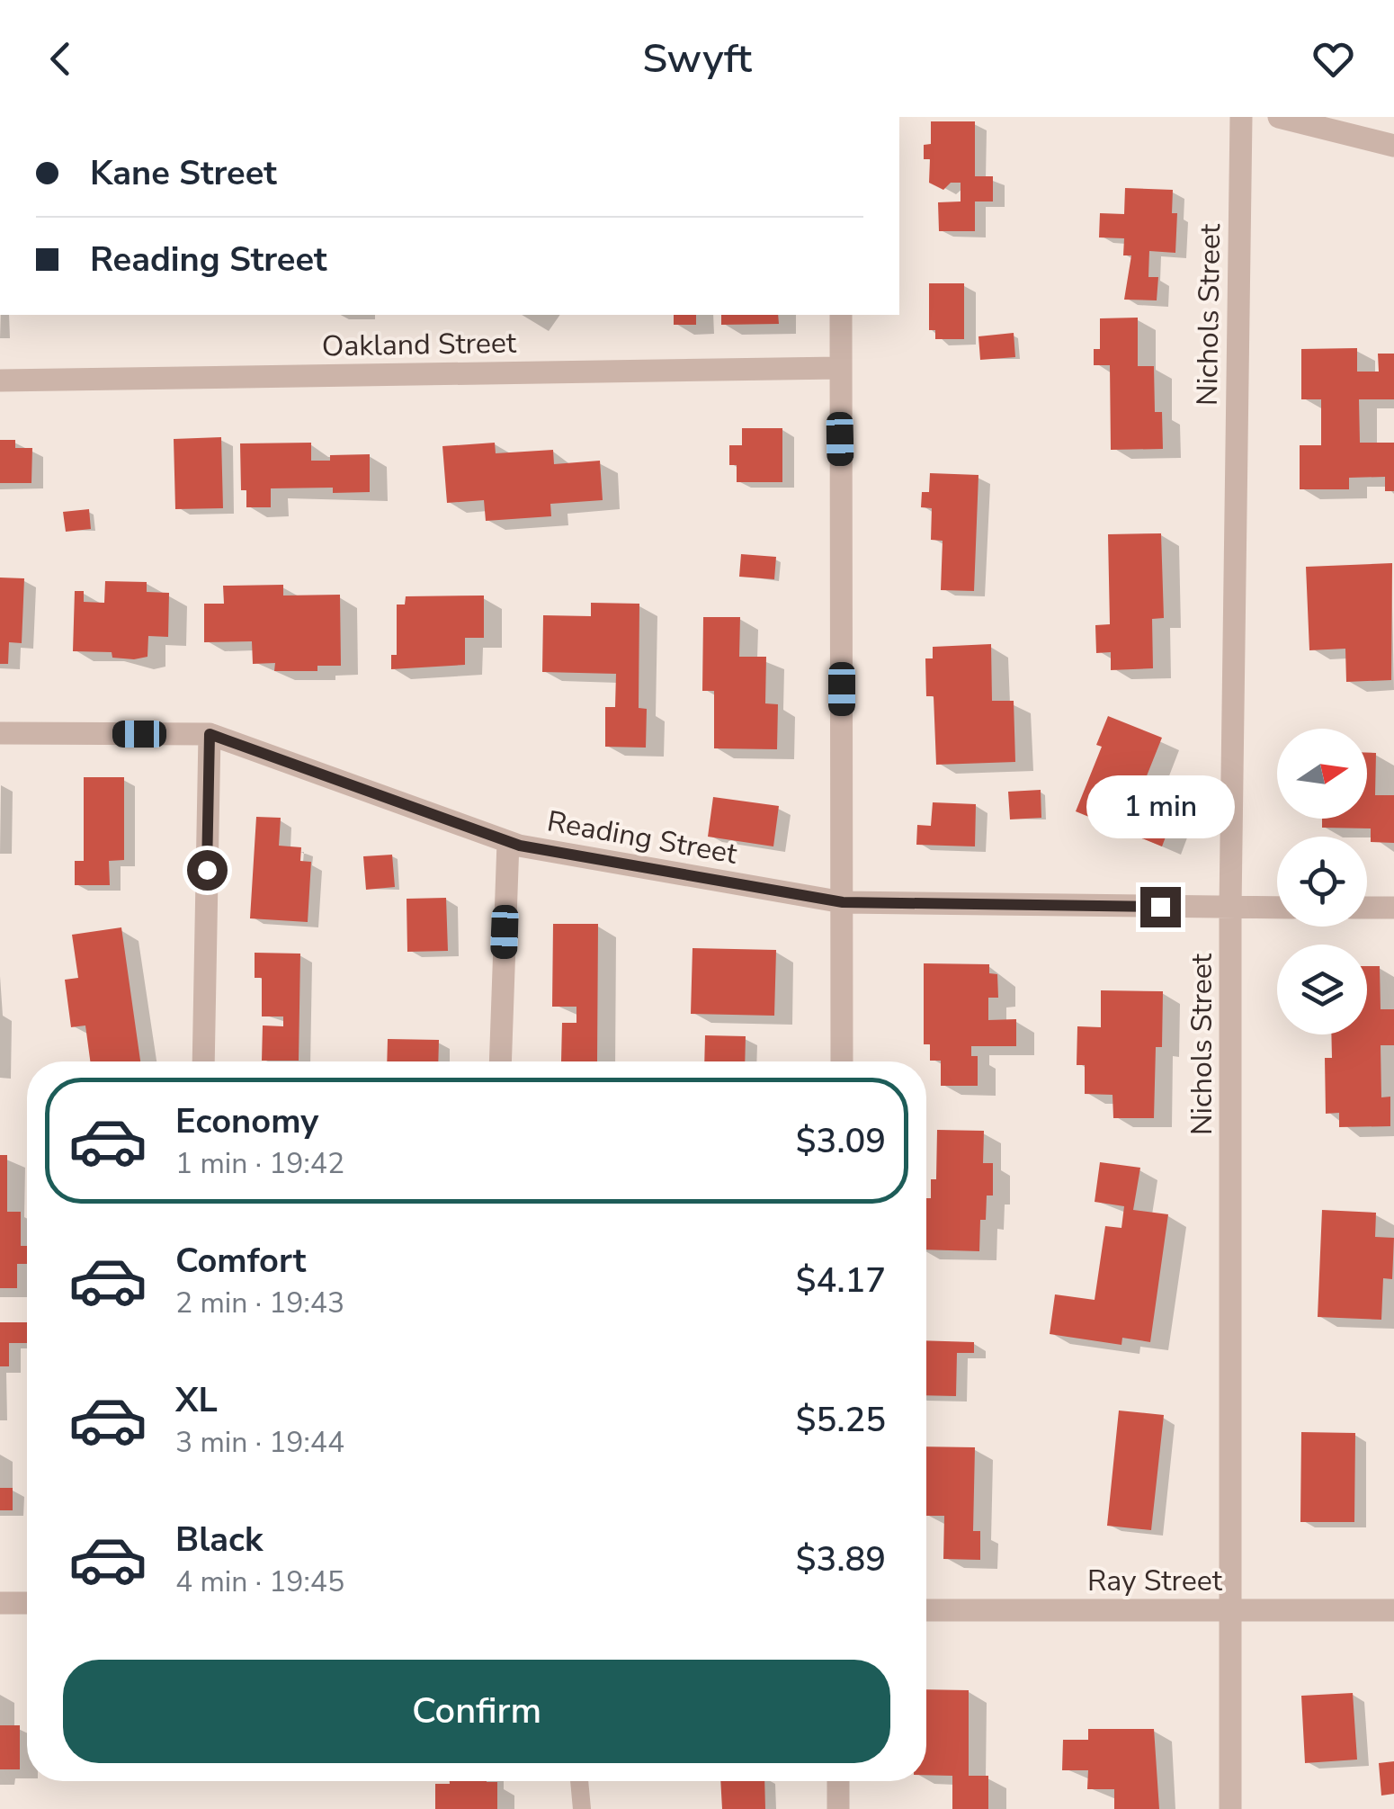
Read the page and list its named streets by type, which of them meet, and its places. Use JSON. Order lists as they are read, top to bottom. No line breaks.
{"streets":{"street":["Nichols Street","Oakland Street","Reading Street","Ray Street"]},"crossings":[["Nichols Street","Reading Street"],["Nichols Street","Ray Street"]],"north":"right","page":{"header":"Swyft","banner":["Kane Street","Reading Street"],"bubble":"1 min","list":[{"name":"Economy","note":"1 min · 19:42","value":"$3.09"},{"name":"Comfort","note":"2 min · 19:43","value":"$4.17"},{"name":"XL","note":"3 min · 19:44","value":"$5.25"},{"name":"Black","note":"4 min · 19:45","value":"$3.89"}],"buttons":"Confirm"}}
